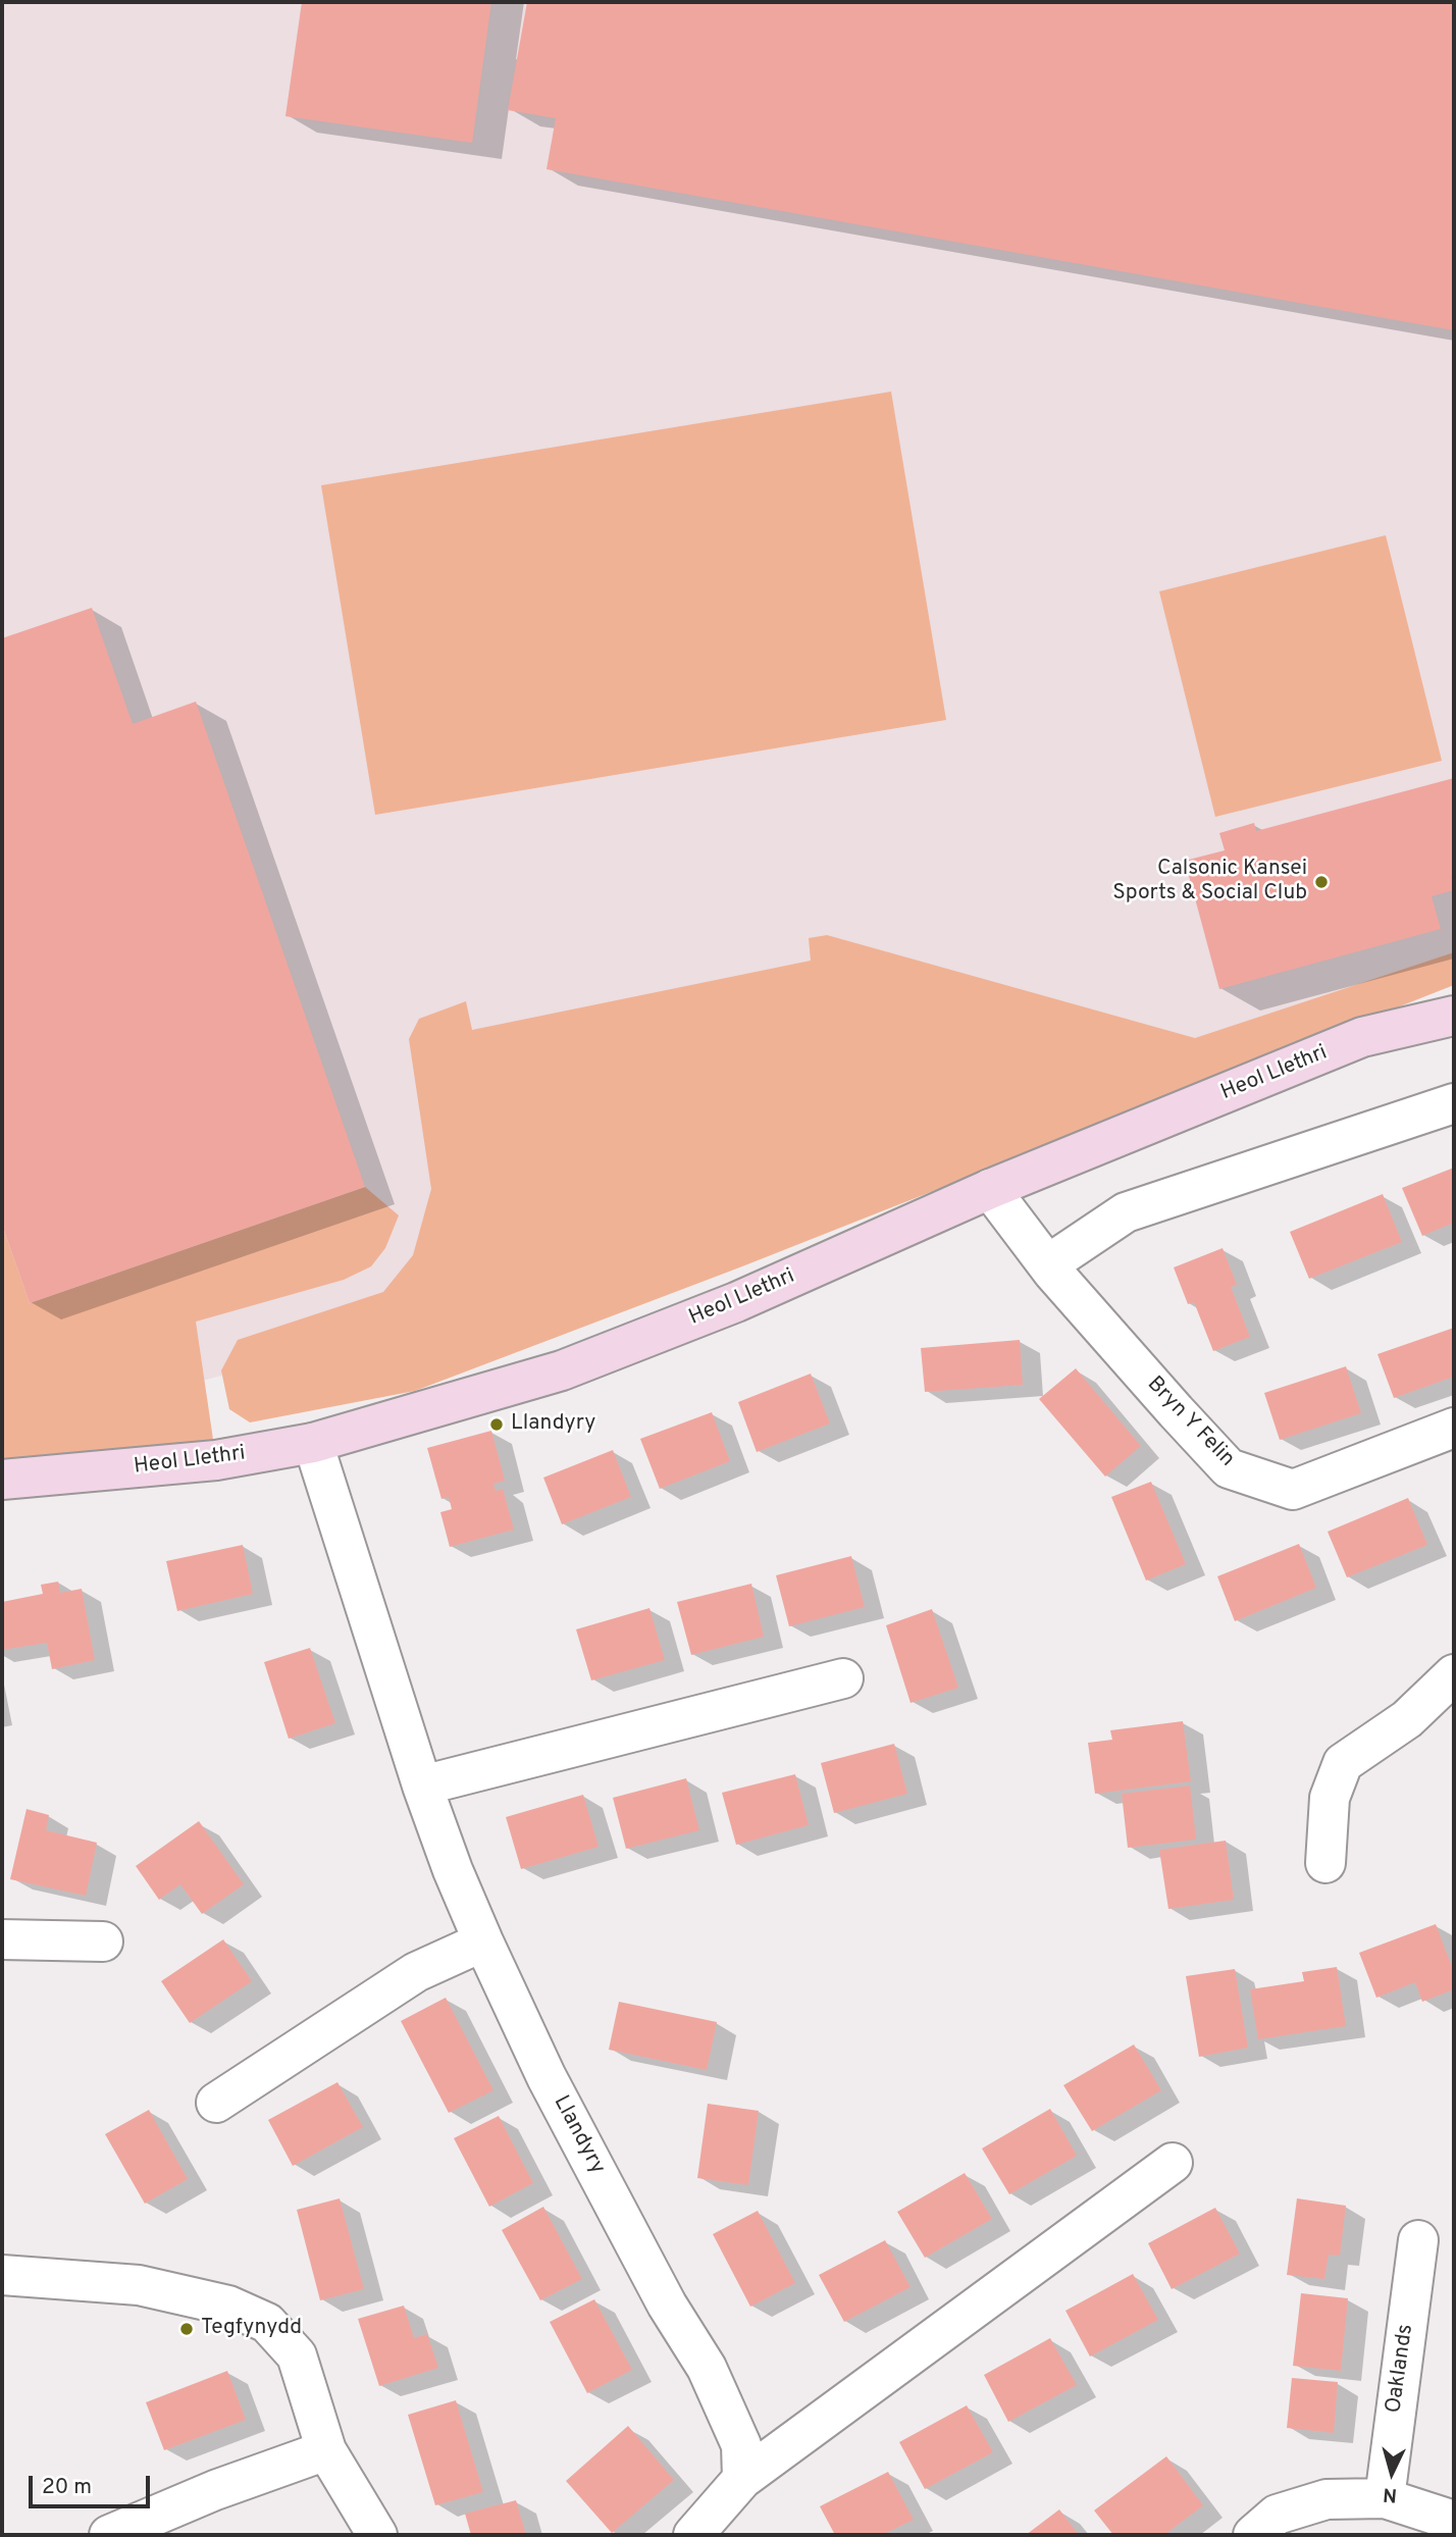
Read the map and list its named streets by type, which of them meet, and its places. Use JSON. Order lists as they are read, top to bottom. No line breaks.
{"streets":{"main road":["Heol Llethri"],"street":["Bryn Y Felin","Llandyry","Oaklands"]},"crossings":[["Heol Llethri","Bryn Y Felin"],["Heol Llethri","Llandyry"]],"places":["Calsonic Kansei Sports & Social Club","Llandyry","Tegfynydd"],"scale_bar":"20 m","north":"bottom"}
